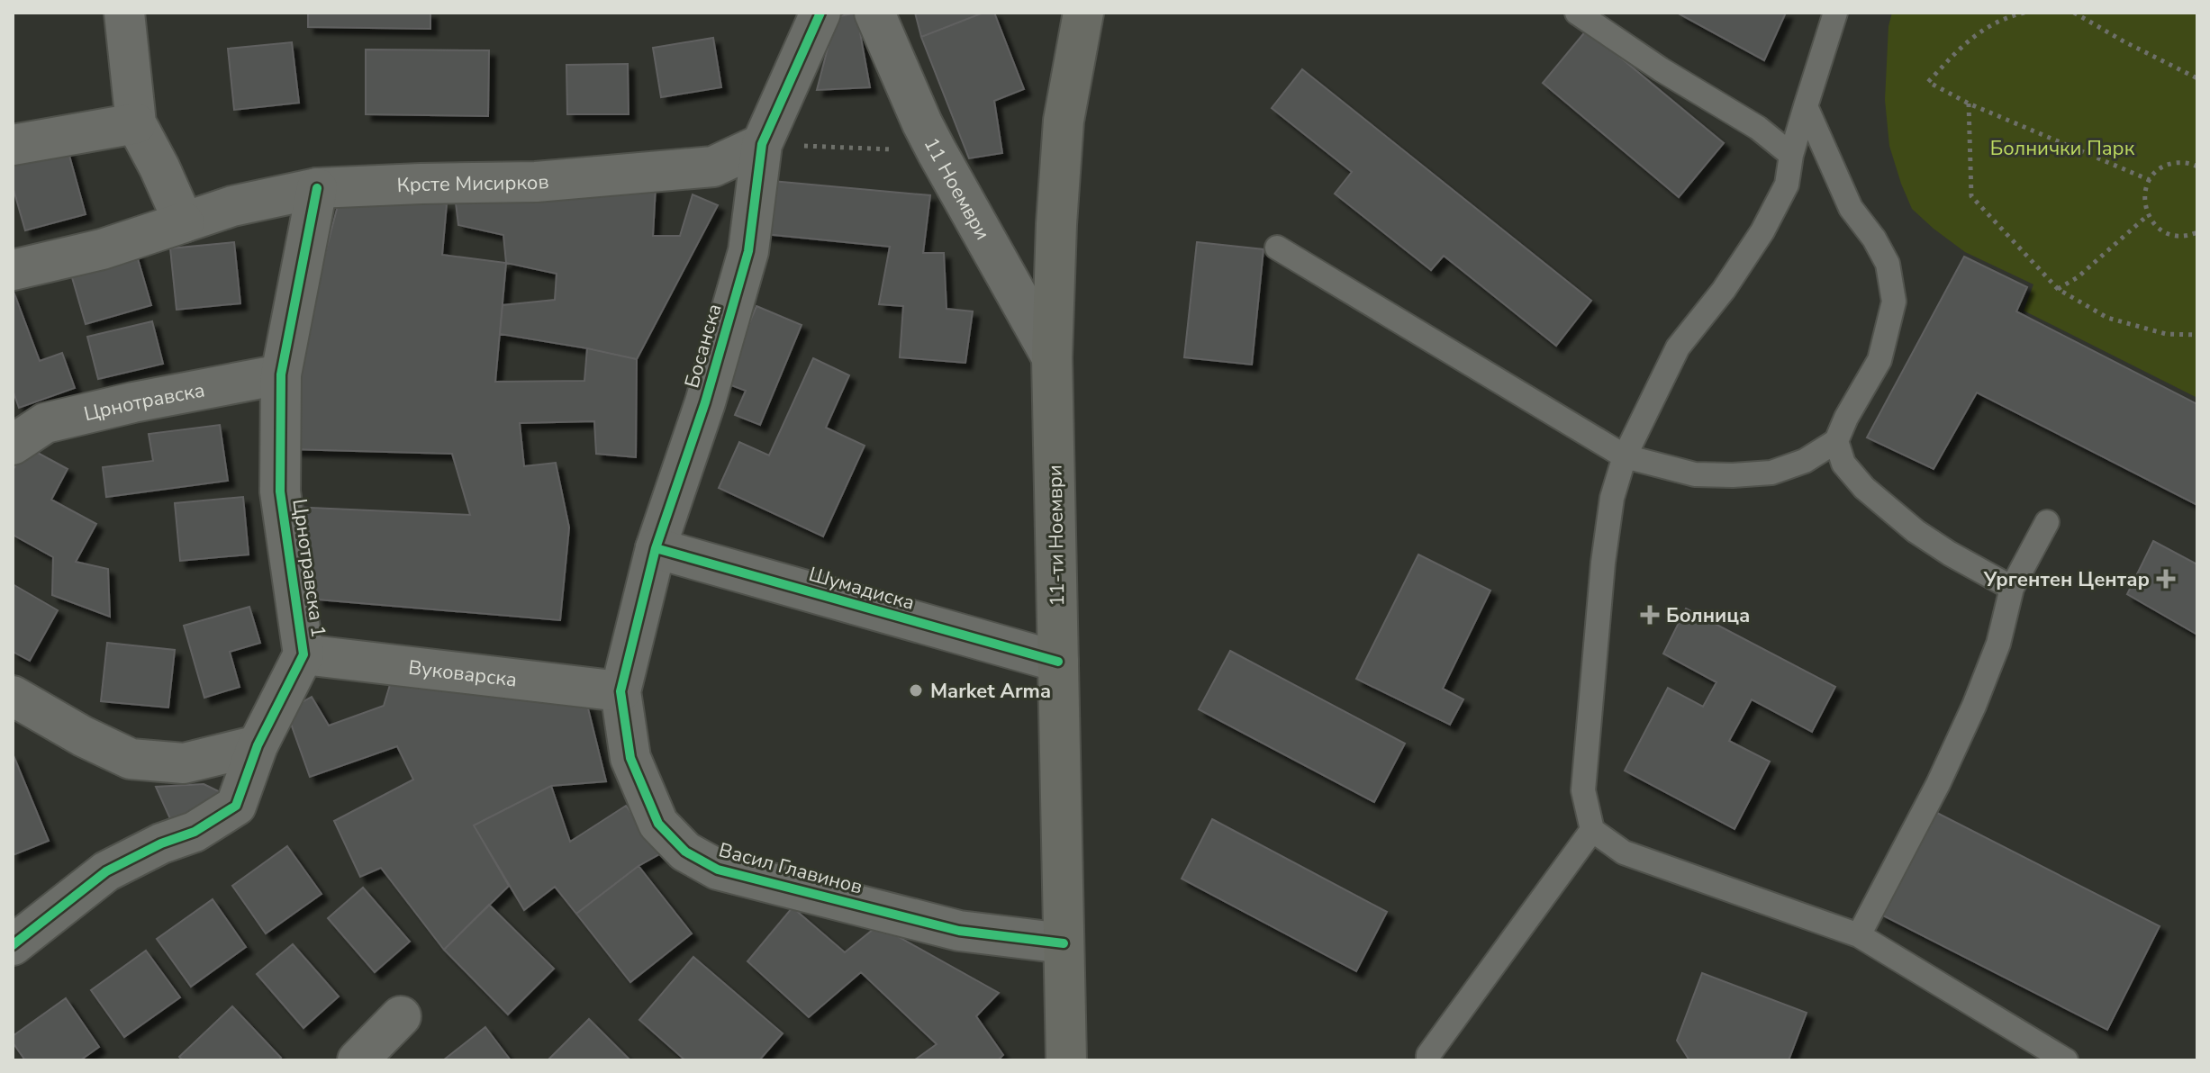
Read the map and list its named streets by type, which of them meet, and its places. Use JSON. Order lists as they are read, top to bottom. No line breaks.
{"streets":{"main road":["11-ти Ноември"],"street":["Крсте Мисирков","11 Ноември","Босанска","Црнотравска","Црнотравска 1","Шумадиска","Вуковарска","Васил Главинов"]},"crossings":[["Крсте Мисирков","Босанска"],["Крсте Мисирков","Црнотравска 1"],["11 Ноември","11-ти Ноември"],["Босанска","Шумадиска"],["Босанска","Вуковарска"],["Босанска","Васил Главинов"],["Црнотравска","Црнотравска 1"],["11-ти Ноември","Шумадиска"],["11-ти Ноември","Васил Главинов"],["Црнотравска 1","Вуковарска"],["Вуковарска","Васил Главинов"]],"parks":["Болнички Парк"],"places":{"health":["Ургентен Центар","Болница"],"other":["Market Arma"]}}
